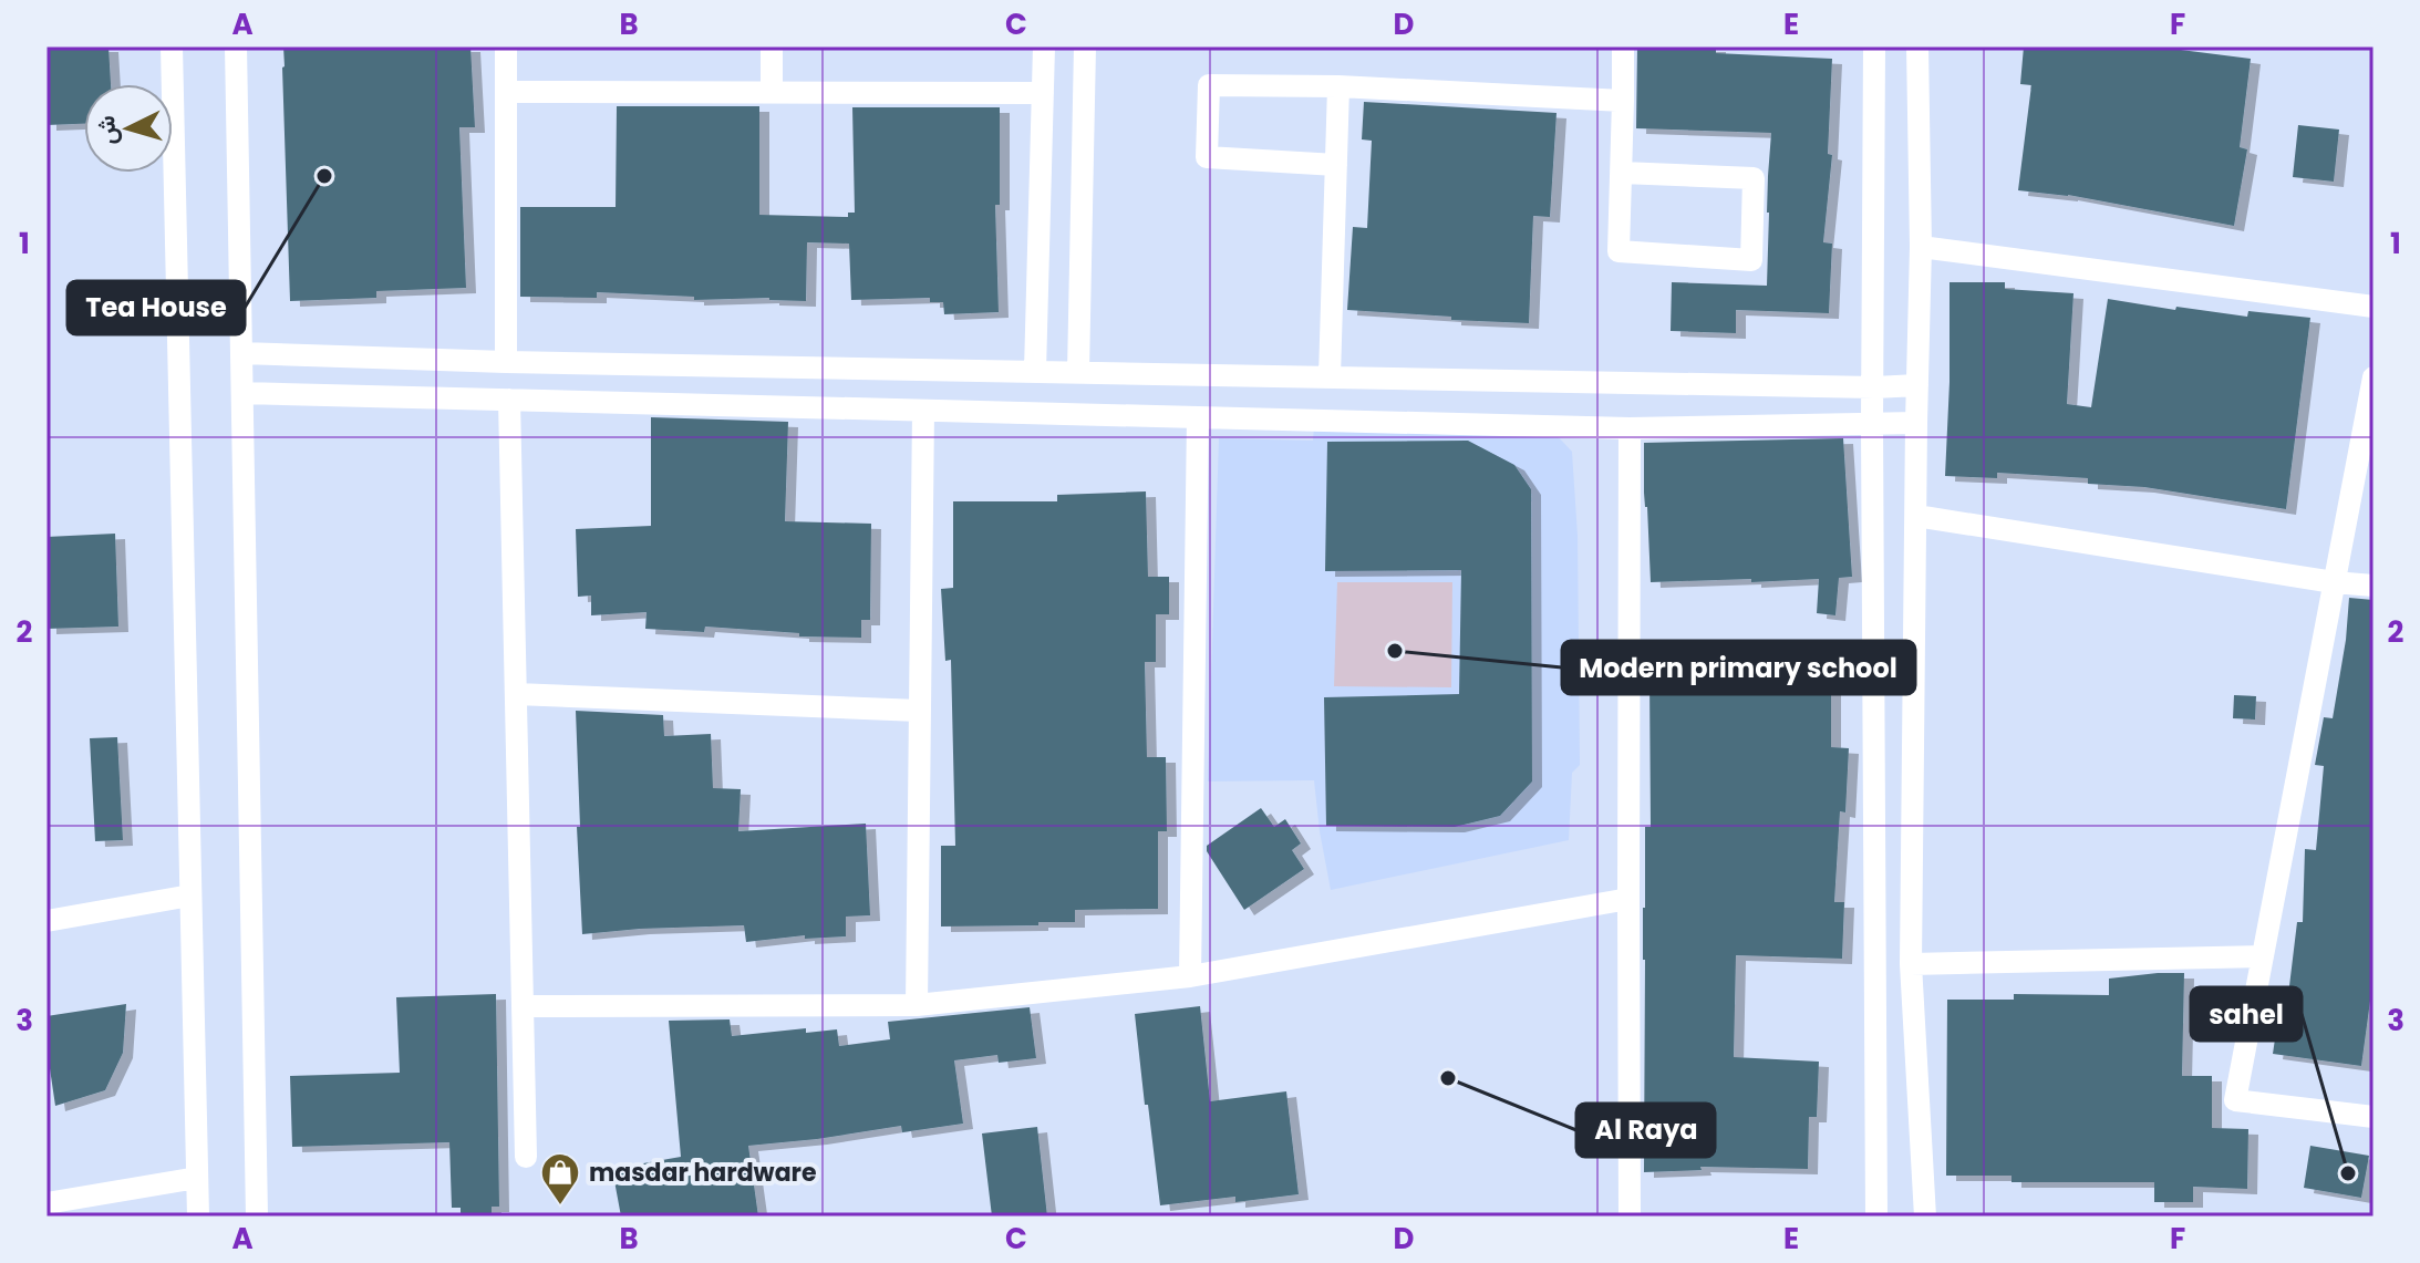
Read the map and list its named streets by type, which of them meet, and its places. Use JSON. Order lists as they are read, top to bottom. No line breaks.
{"places":{"other":["Tea House","Modern primary school","Al Raya","sahel"],"shop":["masdar hardware"]},"north":"left","grid":{"columns":["A","B","C","D","E","F"],"rows":["1","2","3"]}}
